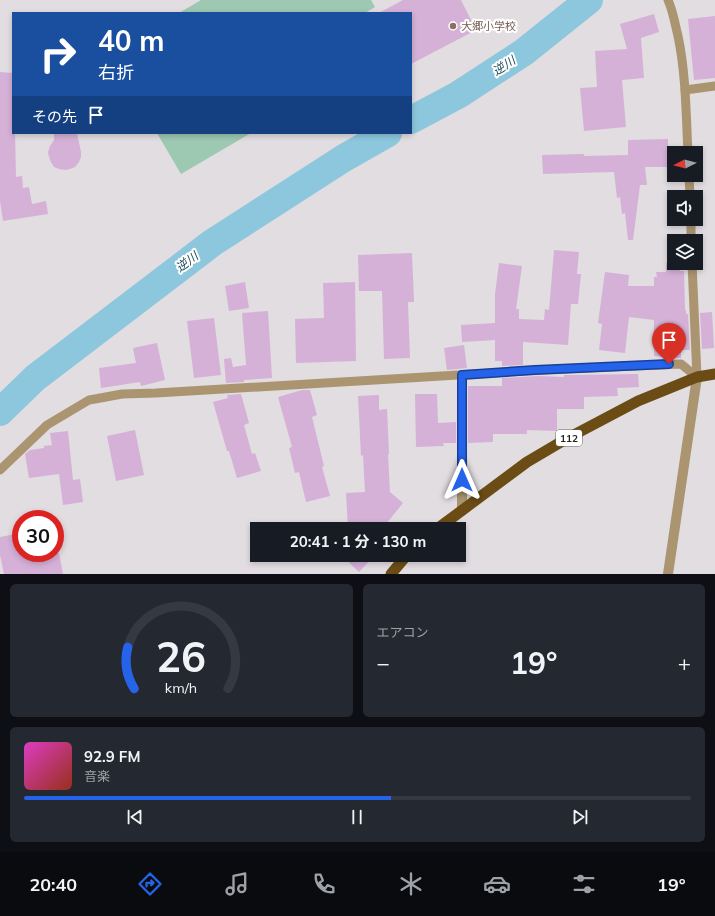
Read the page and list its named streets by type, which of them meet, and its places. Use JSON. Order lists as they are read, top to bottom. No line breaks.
{"streets":{"highway":["112"]},"water":["逆川"],"places":["大郷小学校"],"north":"left","page":{"turn":["40 m","右折"],"then":"その先","limit":"30","trip":"20:41 · 1 分 · 130 m","tile":"エアコン","heat":["−","19°","+"],"song":["92.9 FM","音楽"],"tabs":["20:40","19°"],"gauge":["26","km/h"]}}
